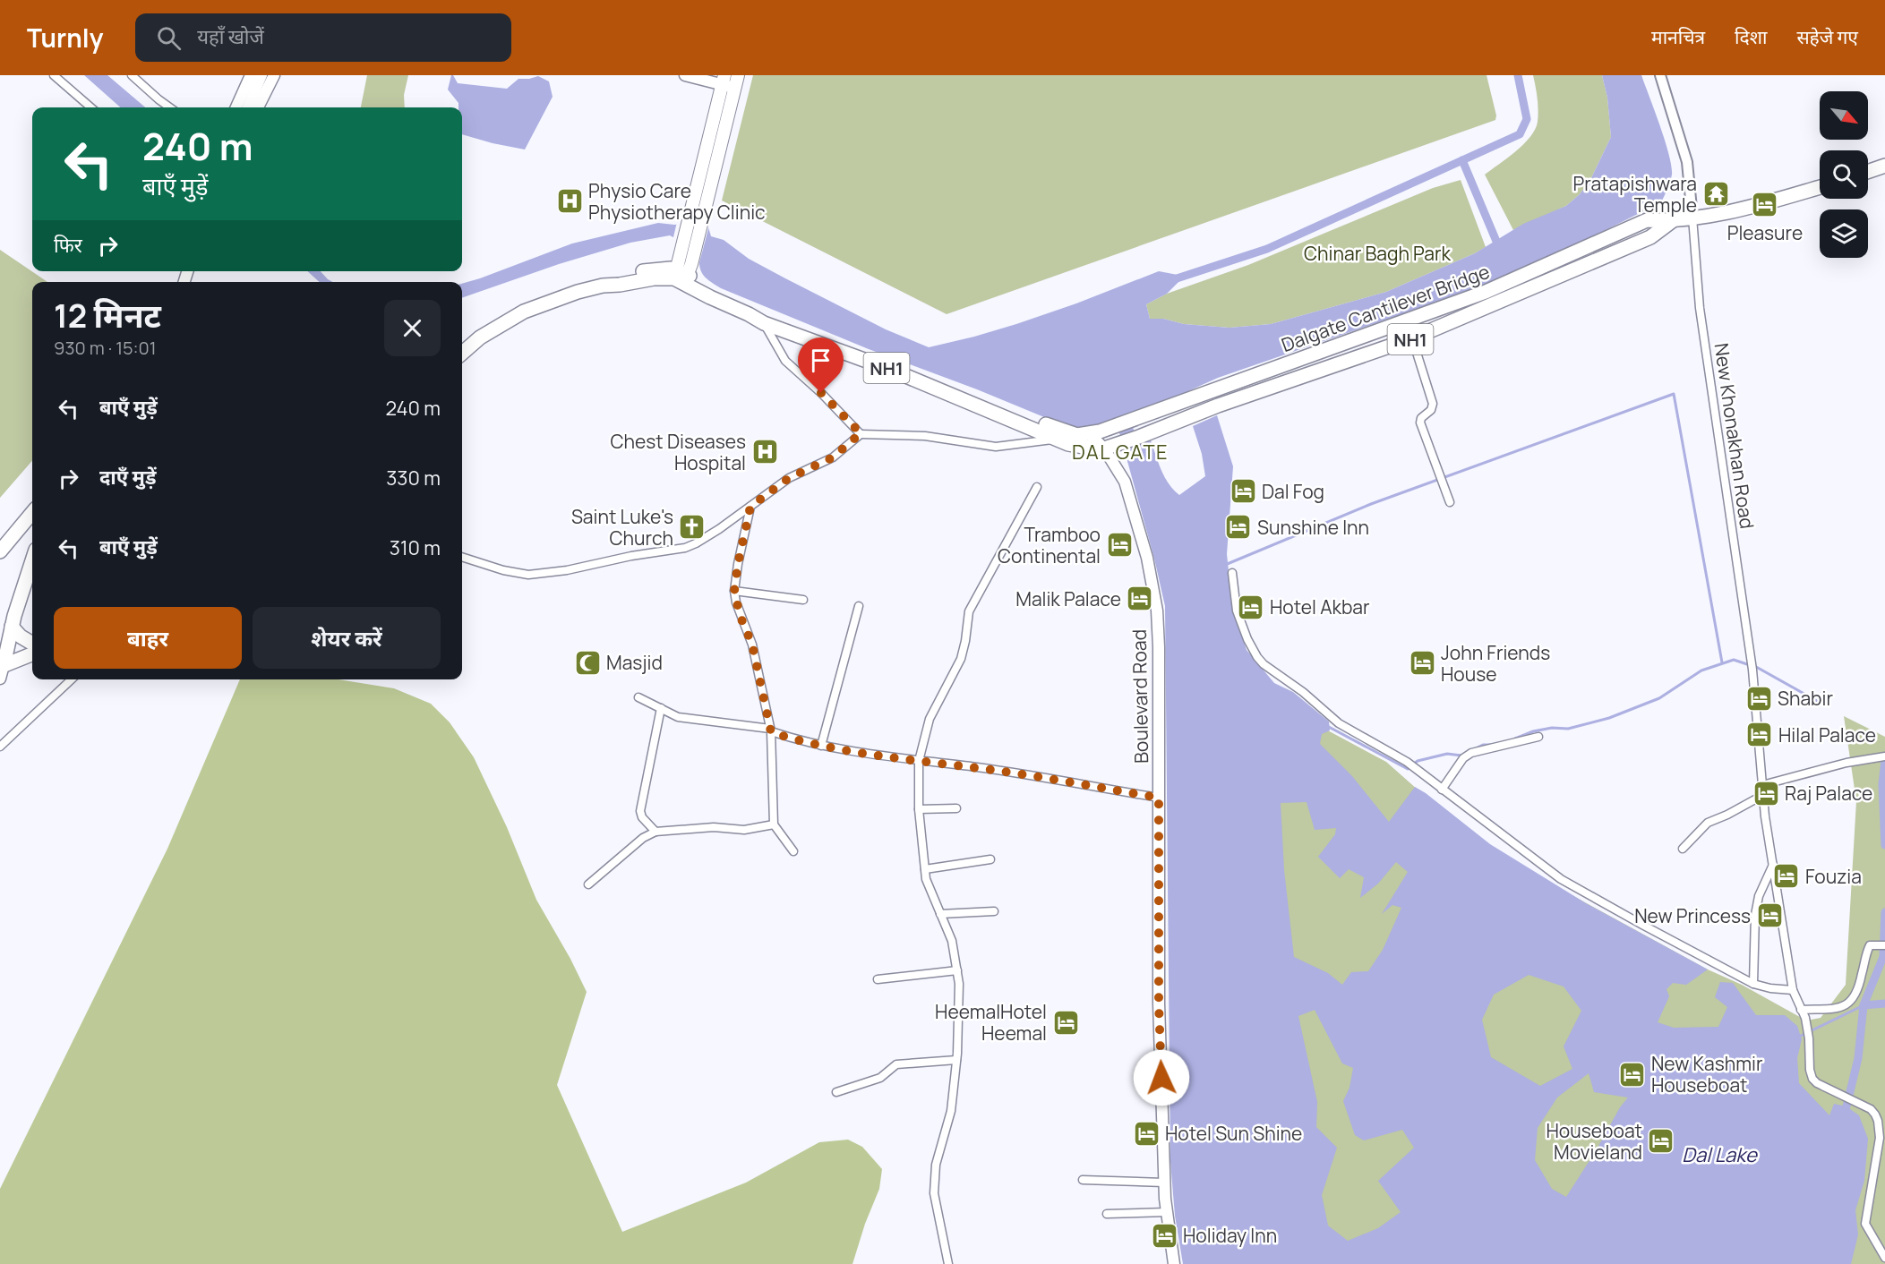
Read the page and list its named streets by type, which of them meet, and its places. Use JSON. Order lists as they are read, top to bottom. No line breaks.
{"streets":{"highway":["Dalgate Cantilever Bridge","NH1"],"main road":["Boulevard Road"],"street":["New Khonakhan Road"]},"crossings":[["Dalgate Cantilever Bridge","NH1"],["Dalgate Cantilever Bridge","Boulevard Road"],["NH1","New Khonakhan Road"],["NH1","Boulevard Road"]],"districts":["DAL GATE"],"water":["Dal Lake"],"parks":["Chinar Bagh Park"],"places":{"temple":["Pratapishwara Temple"],"hospital":["Physio Care Physiotherapy Clinic","Chest Diseases Hospital"],"hotel":["Pleasure","Dal Fog","Sunshine Inn","Tramboo Continental","Malik Palace","Hotel Akbar","John Friends House","Shabir","Hilal Palace","Raj Palace","Fouzia","New Princess","HeemalHotel Heemal","New Kashmir Houseboat","Hotel Sun Shine","Houseboat Movieland","Holiday Inn"],"church":["Saint Luke's Church"],"mosque":["Masjid"]},"north":"bottom right","page":{"header":"Turnly","search":"यहाँ खोजें","nav":["मानचित्र","दिशा","सहेजे गए"],"turn":["240 m","बाएँ मुड़ें"],"then":"फिर","heading":["12 मिनट","930 m · 15:01"],"list":[{"name":"बाएँ मुड़ें","value":"240 m"},{"name":"दाएँ मुड़ें","value":"330 m"},{"name":"बाएँ मुड़ें","value":"310 m"}],"buttons":["बाहर","शेयर करें"]}}
